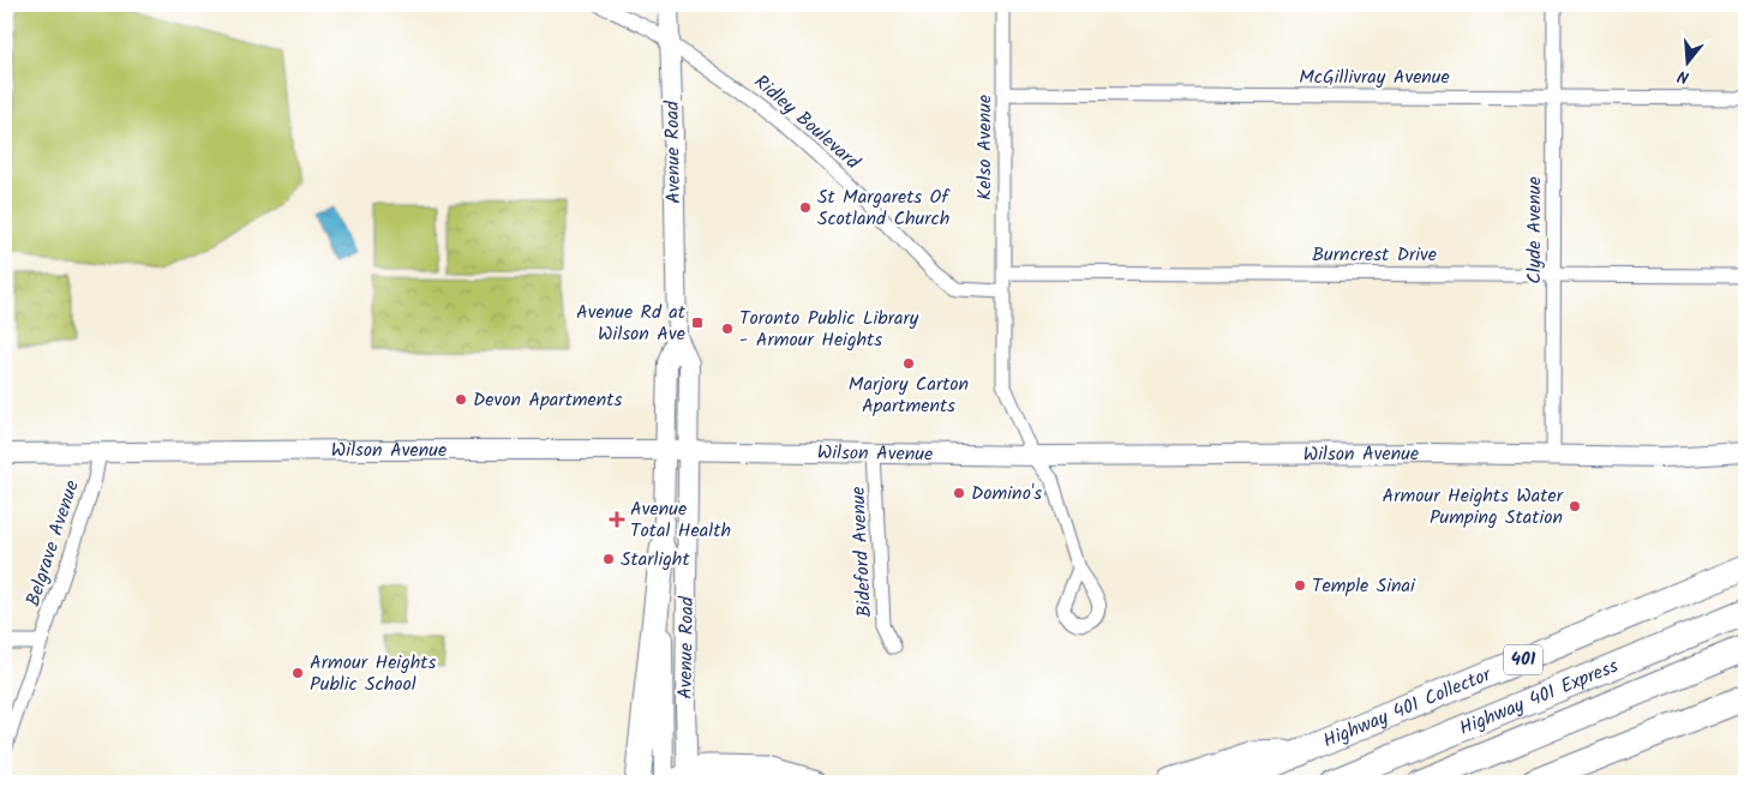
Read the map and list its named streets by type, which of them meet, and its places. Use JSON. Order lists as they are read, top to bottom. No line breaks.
{"streets":{"highway":["401","Highway 401 Express","Highway 401 Collector"],"main road":["Avenue Road","Wilson Avenue"],"street":["McGillivray Avenue","Ridley Boulevard","Kelso Avenue","Clyde Avenue","Burncrest Drive","Belgrave Avenue","Bideford Avenue"]},"crossings":[["McGillivray Avenue","Kelso Avenue"],["McGillivray Avenue","Clyde Avenue"],["Ridley Boulevard","Kelso Avenue"],["Ridley Boulevard","Avenue Road"],["Kelso Avenue","Burncrest Drive"],["Avenue Road","Wilson Avenue"],["Clyde Avenue","Burncrest Drive"],["Clyde Avenue","Wilson Avenue"],["Wilson Avenue","Belgrave Avenue"],["Wilson Avenue","Bideford Avenue"]],"places":{"other":["St Margarets Of Scotland Church","Toronto Public Library - Armour Heights","Marjory Carton Apartments","Devon Apartments","Domino's","Armour Heights Water Pumping Station","Starlight","Temple Sinai","Armour Heights Public School"],"transit":["Avenue Rd at Wilson Ave"],"health":["Avenue Total Health"]},"north":"bottom"}
